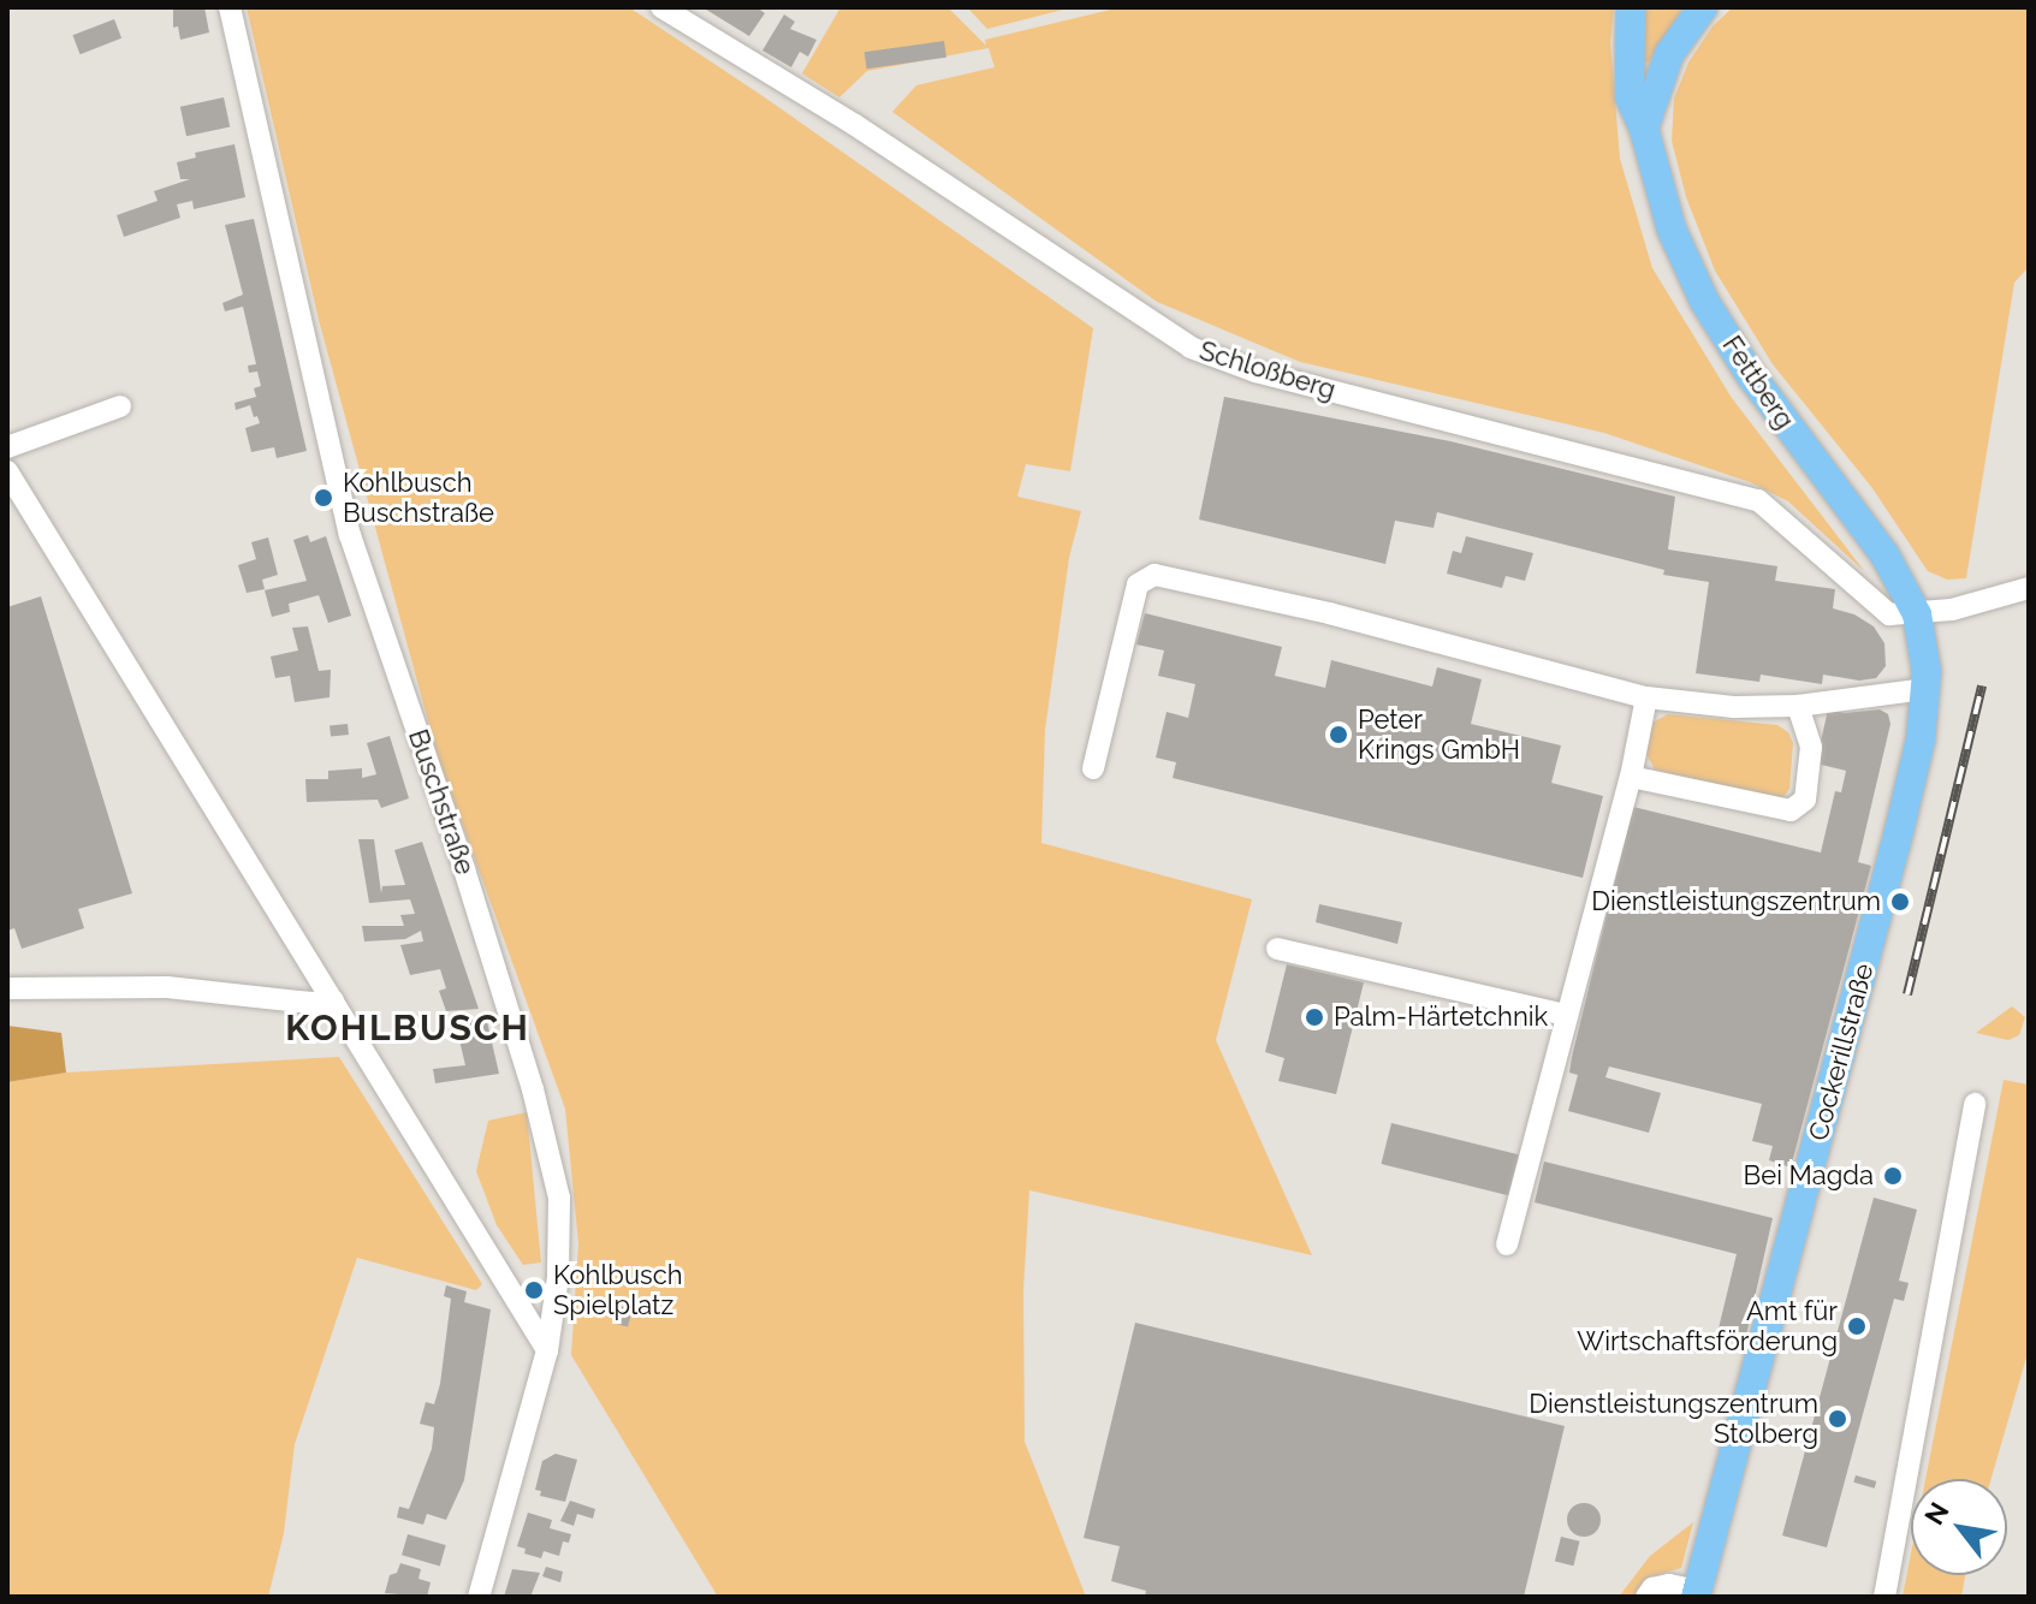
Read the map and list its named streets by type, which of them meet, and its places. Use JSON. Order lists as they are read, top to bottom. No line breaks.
{"streets":{"main road":["Fettberg","Cockerillstraße"],"street":["Schloßberg","Buschstraße"]},"crossings":[["Schloßberg","Fettberg"],["Schloßberg","Cockerillstraße"],["Fettberg","Cockerillstraße"]],"districts":["KOHLBUSCH"],"places":["Kohlbusch Buschstraße","Peter Krings GmbH","Dienstleistungszentrum","Palm-Härtetchnik","Bei Magda","Kohlbusch Spielplatz","Amt für Wirtschaftsförderung","Dienstleistungszentrum Stolberg"],"north":"top left"}
